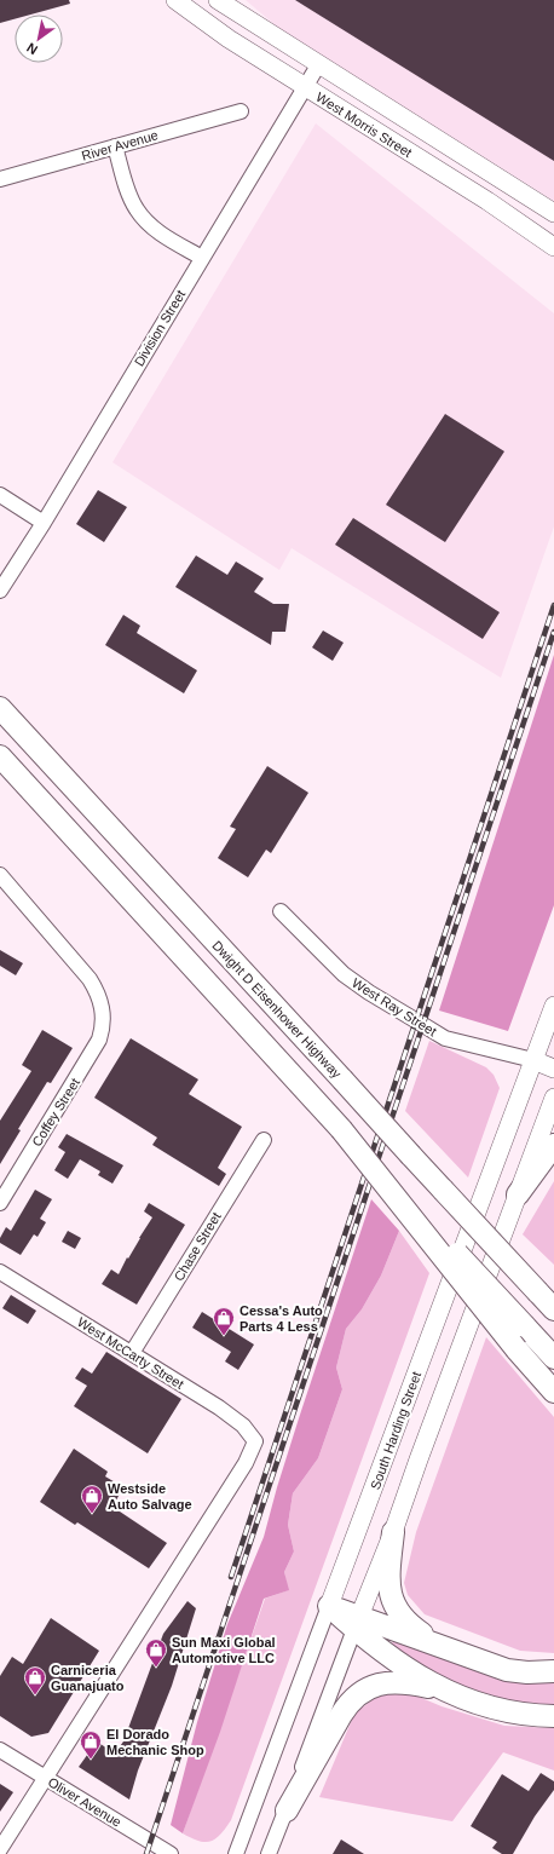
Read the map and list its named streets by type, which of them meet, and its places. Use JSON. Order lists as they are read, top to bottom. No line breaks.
{"streets":{"highway":["Dwight D Eisenhower Highway"],"main road":["West Morris Street","West Ray Street","South Harding Street"],"street":["River Avenue","Division Street","Coffey Street","Chase Street","West McCarty Street","Oliver Avenue"]},"crossings":[["West Morris Street","Division Street"],["West Ray Street","South Harding Street"],["Chase Street","West McCarty Street"],["West McCarty Street","Oliver Avenue"]],"places":{"shop":["Cessa's Auto Parts 4 Less","Westside Auto Salvage","Sun Maxi Global Automotive LLC","Carniceria Guanajuato","El Dorado Mechanic Shop"]},"north":"bottom left"}
